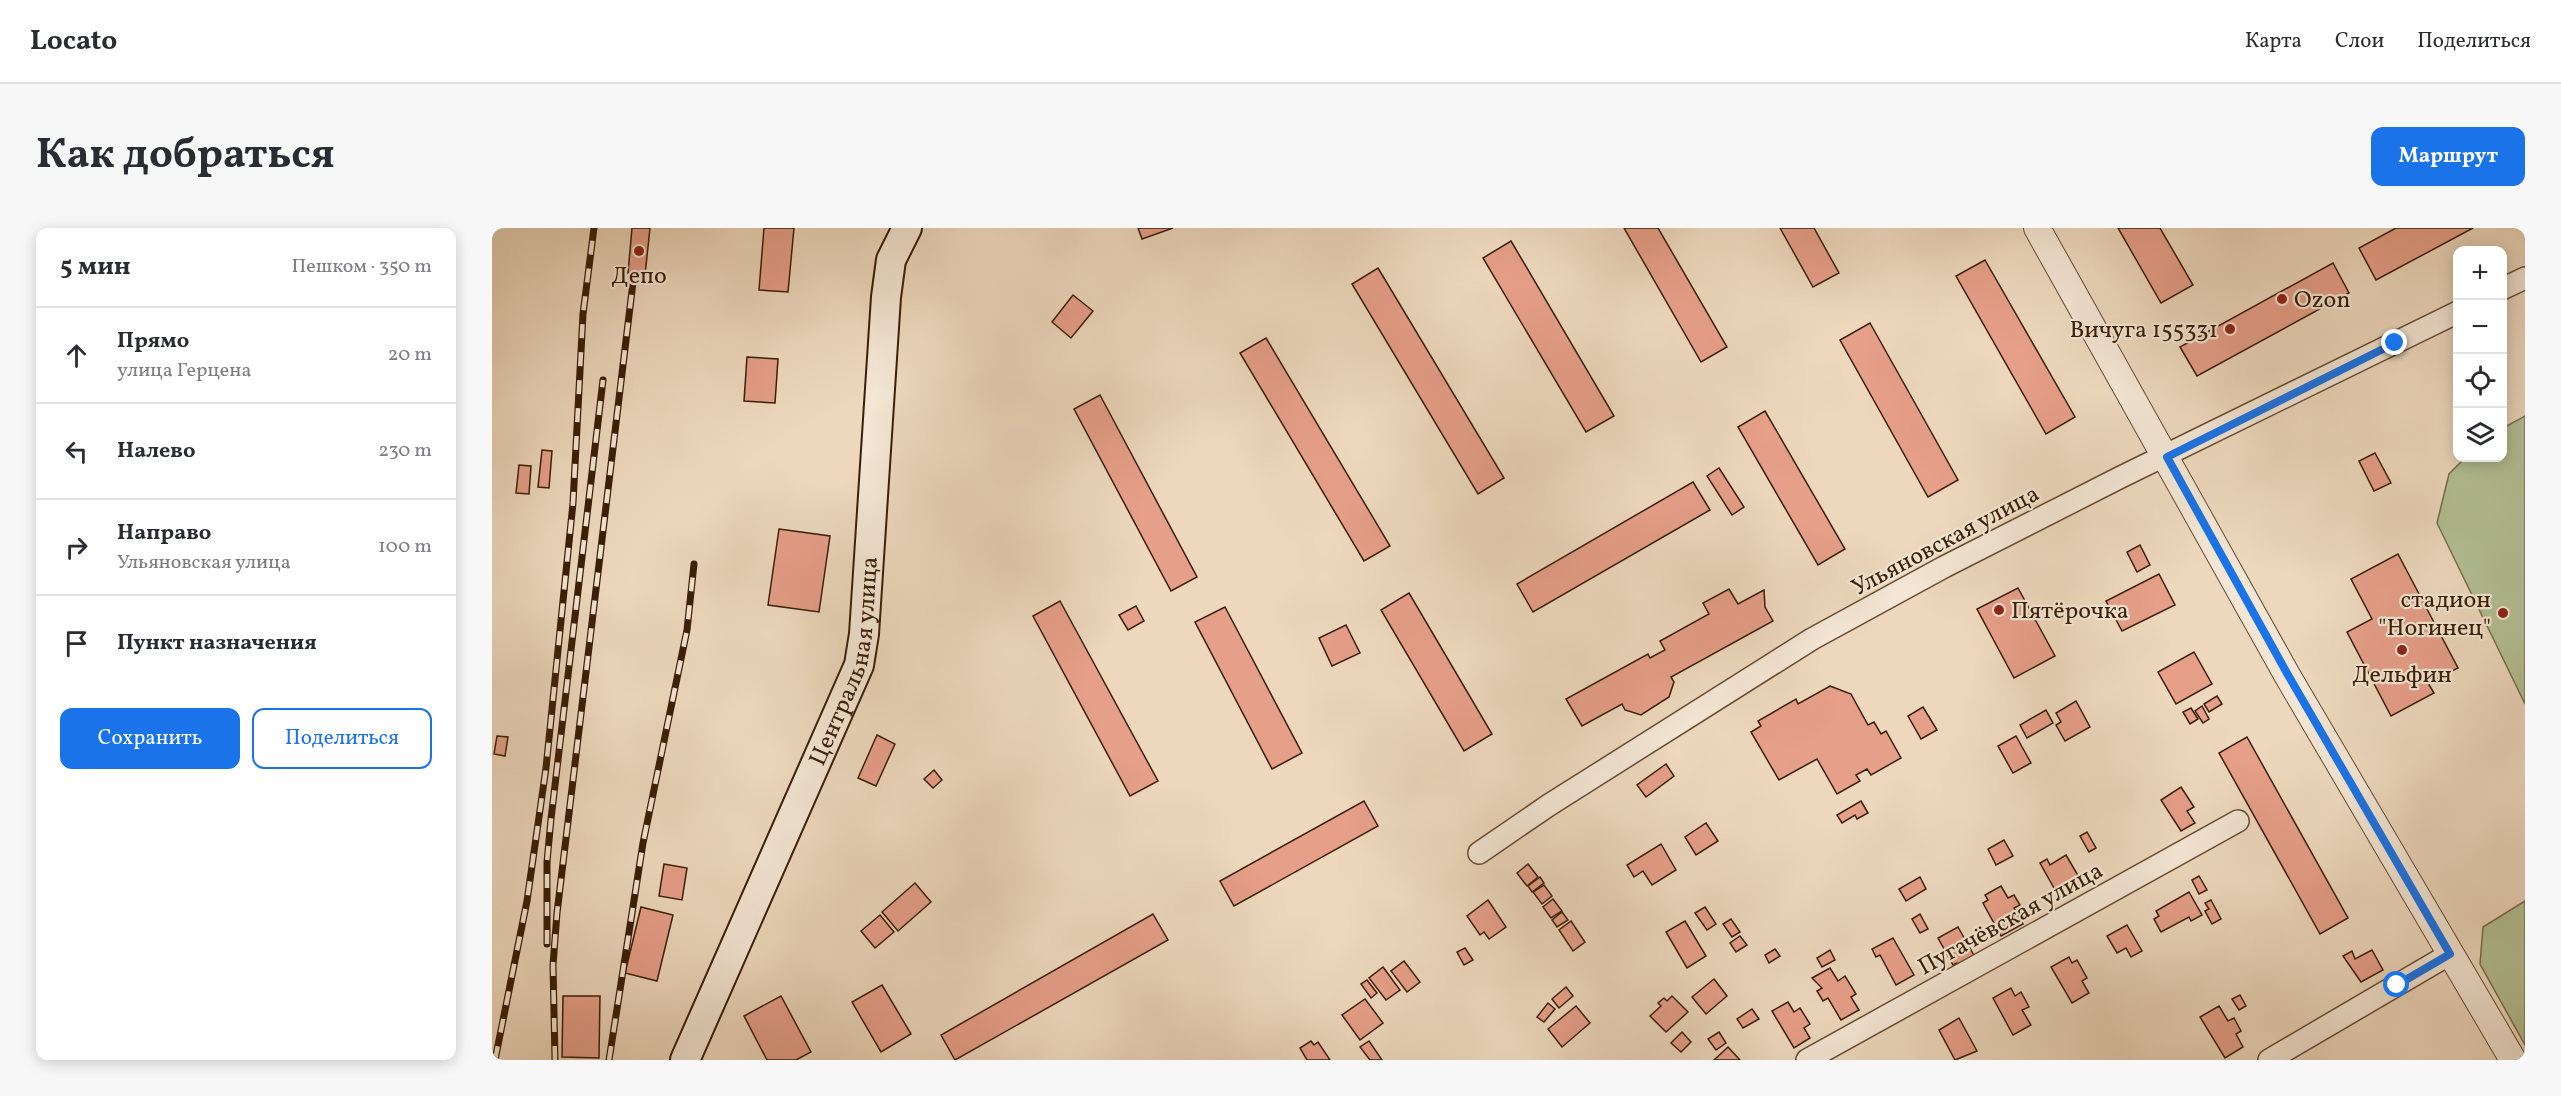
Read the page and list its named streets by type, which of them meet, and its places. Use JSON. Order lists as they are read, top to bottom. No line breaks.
{"streets":{"main road":["Центральная улица"],"street":["Ульяновская улица","Пугачёвская улица"]},"places":["Депо","Ozon","Вичуга 155331","Пятёрочка","стадион \"Ногинец\"","Дельфин"],"page":{"header":"Locato","nav":["Карта","Слои","Поделиться"],"title":"Как добраться","buttons":["Маршрут",["Сохранить","Поделиться"]],"heading":["5 мин","Пешком · 350 m"],"map_buttons":["+","−"],"list":[["Прямо","улица Герцена","20 m"],["Налево","230 m"],["Направо","Ульяновская улица","100 m"],"Пункт назначения"]}}
